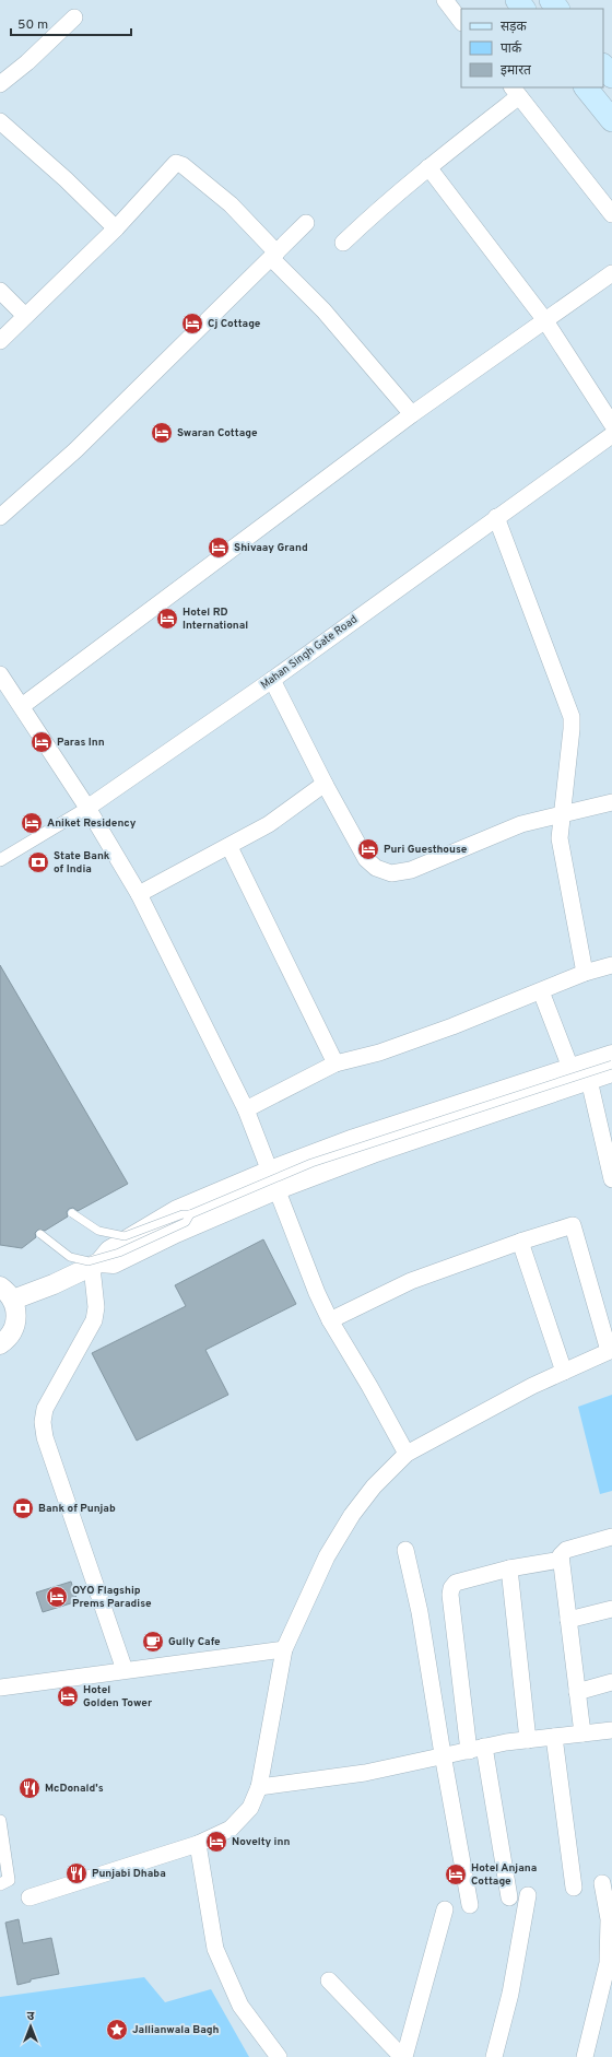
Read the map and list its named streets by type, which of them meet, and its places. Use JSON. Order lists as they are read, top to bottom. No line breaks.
{"streets":{"street":["Mahan Singh Gate Road"]},"places":{"hotel":["Cj Cottage","Swaran Cottage","Shivaay Grand","Hotel RD International","Paras Inn","Aniket Residency","Puri Guesthouse","OYO Flagship Prems Paradise","Hotel Golden Tower","Novelty inn","Hotel Anjana Cottage"],"bank":["State Bank of India","Bank of Punjab"],"cafe":["Gully Cafe"],"restaurant":["McDonald's","Punjabi Dhaba"],"place":["Jallianwala Bagh"]},"legend":["सड़क","पार्क","इमारत"],"scale_bar":"50 m","north":"top"}
